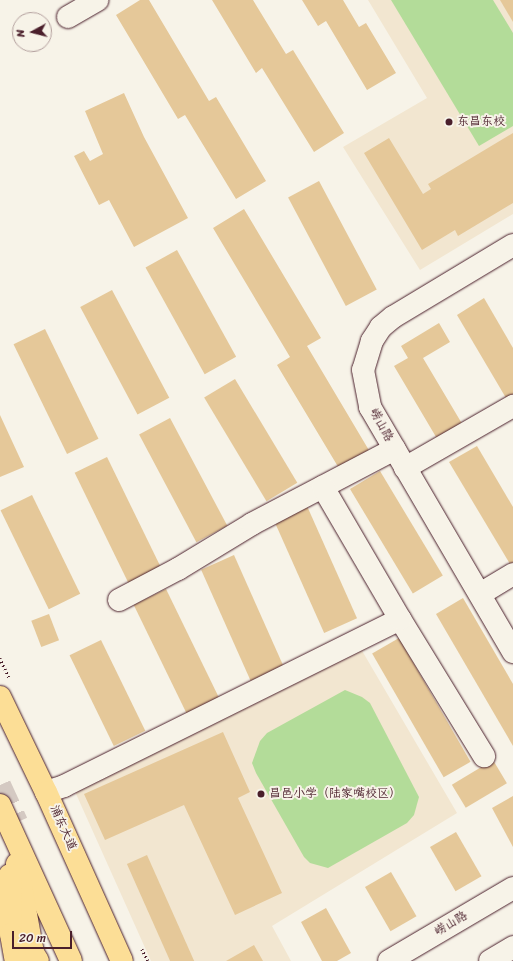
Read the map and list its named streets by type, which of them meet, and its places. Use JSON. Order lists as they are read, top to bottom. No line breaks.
{"streets":{"main road":["浦东大道"],"street":["崂山路"]},"places":["东昌东校","昌邑小学（陆家嘴校区）"],"scale_bar":"20 m","north":"left"}
